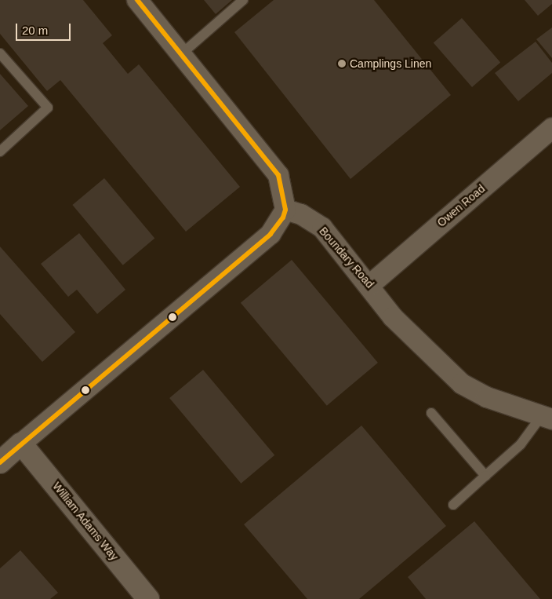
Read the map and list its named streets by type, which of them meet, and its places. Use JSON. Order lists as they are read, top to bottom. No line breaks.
{"streets":{"street":["Owen Road","Boundary Road","William Adams Way"]},"crossings":[["Owen Road","Boundary Road"]],"places":["Camplings Linen"],"scale_bar":"20 m"}
